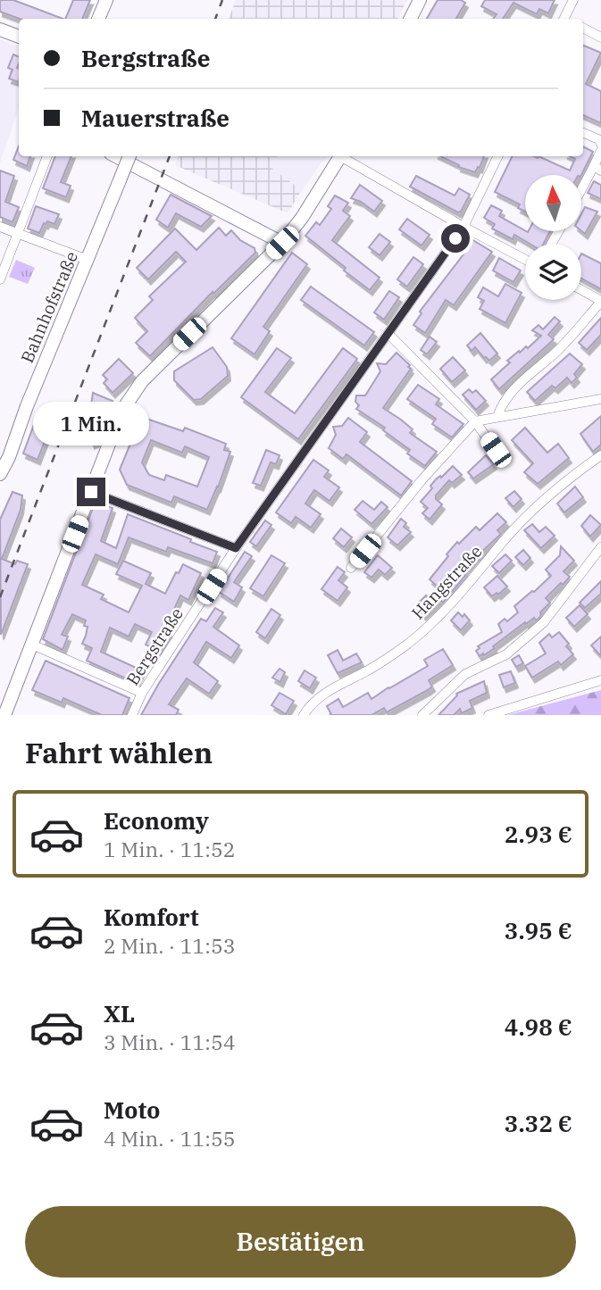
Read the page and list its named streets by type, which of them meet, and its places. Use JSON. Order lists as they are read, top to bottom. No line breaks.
{"streets":{"main road":["Bahnhofstraße"],"street":["Hangstraße","Bergstraße"]},"north":"top","page":{"banner":["Bergstraße","Mauerstraße"],"bubble":"1 Min.","heading":"Fahrt wählen","list":[{"name":"Economy","note":"1 Min. · 11:52","value":"2.93 €"},{"name":"Komfort","note":"2 Min. · 11:53","value":"3.95 €"},{"name":"XL","note":"3 Min. · 11:54","value":"4.98 €"},{"name":"Moto","note":"4 Min. · 11:55","value":"3.32 €"}],"buttons":"Bestätigen"}}
